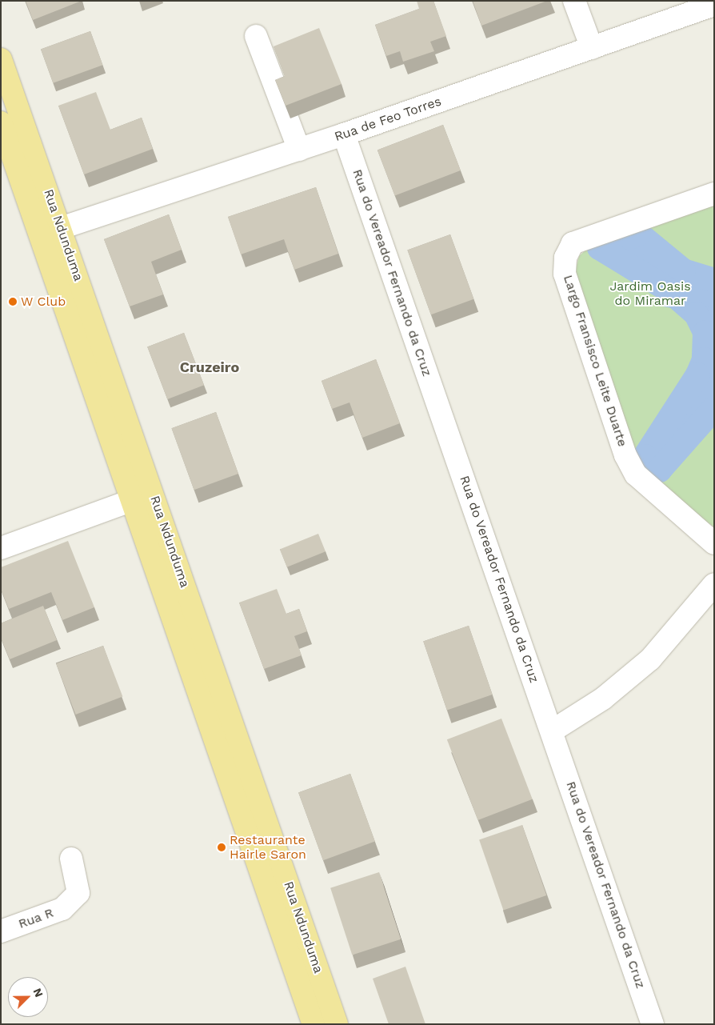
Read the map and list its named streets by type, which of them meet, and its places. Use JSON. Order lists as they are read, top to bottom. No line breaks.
{"streets":{"main road":["Rua Ndunduma"],"street":["Rua de Feo Torres","Rua do Vereador Fernando da Cruz","Largo Fransisco Leite Duarte","Rua R"]},"crossings":[["Rua de Feo Torres","Rua Ndunduma"],["Rua de Feo Torres","Rua do Vereador Fernando da Cruz"]],"districts":["Cruzeiro"],"parks":["Jardim Oasis do Miramar"],"places":["W Club","Restaurante Hairle Saron"],"north":"top right"}
